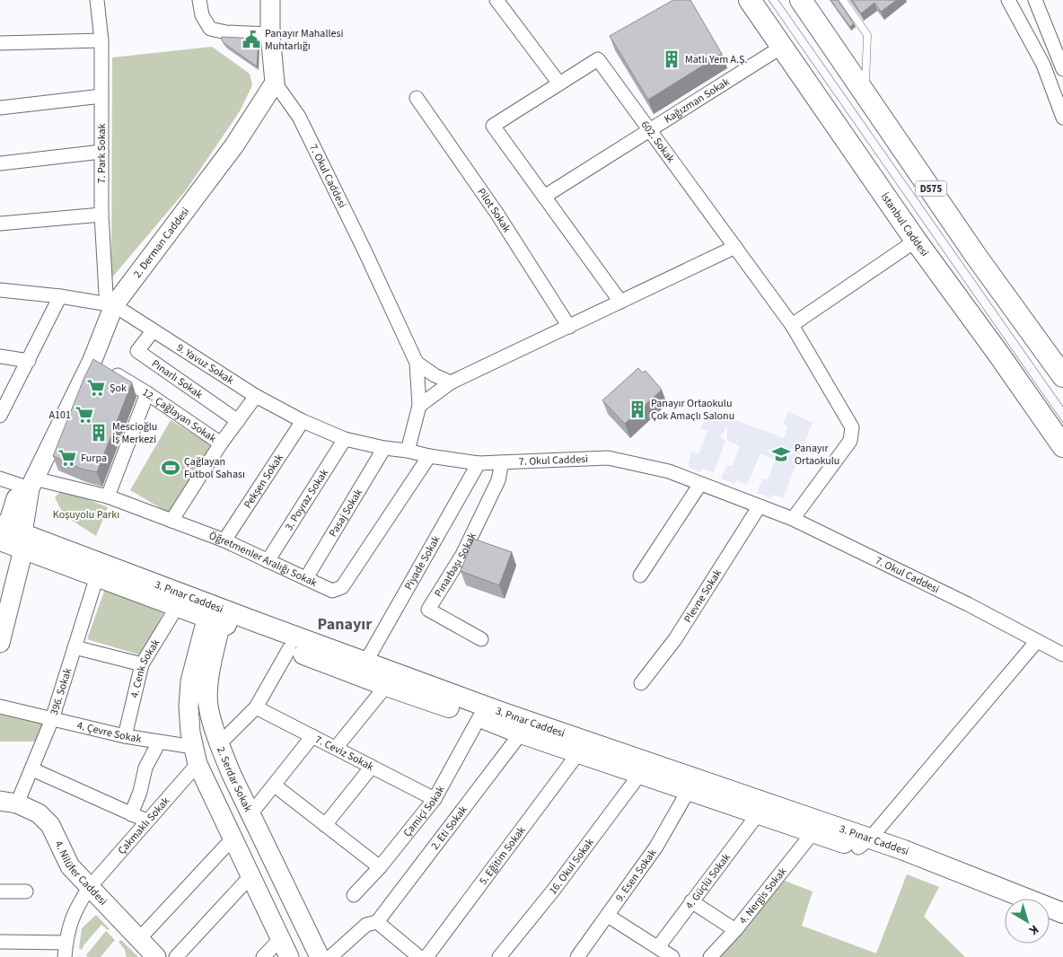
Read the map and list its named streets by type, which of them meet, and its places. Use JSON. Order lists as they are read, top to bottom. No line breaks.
{"streets":{"highway":["D575","İstanbul Caddesi"],"main road":["2. Derman Caddesi","3. Pınar Caddesi","2. Serdar Sokak","4. Nilüfer Caddesi"],"street":["Kağızman Sokak","602. Sokak","7. Park Sokak","7. Okul Caddesi","Pilot Sokak","9. Yavuz Sokak","Pınarlı Sokak","12. Çağlayan Sokak","Pekşen Sokak","3. Poyraz Sokak","Pasaj Sokak","Öğretmenler Aralığı Sokak","Piyade Sokak","Pınarbaşı Sokak","Plevne Sokak","4. Cenk Sokak","396. Sokak","4. Çevre Sokak","7. Ceviz Sokak","Çamiçi Sokak","Çakmaklı Sokak","2. Eti Sokak","5. Eğitim Sokak","16. Okul Sokak","9. Esen Sokak","4. Güçlü Sokak","4. Nergis Sokak"]},"crossings":[["Kağızman Sokak","602. Sokak"],["Kağızman Sokak","İstanbul Caddesi"],["602. Sokak","7. Okul Caddesi"],["7. Park Sokak","2. Derman Caddesi"],["7. Park Sokak","9. Yavuz Sokak"],["7. Okul Caddesi","2. Derman Caddesi"],["7. Okul Caddesi","9. Yavuz Sokak"],["7. Okul Caddesi","Öğretmenler Aralığı Sokak"],["7. Okul Caddesi","Piyade Sokak"],["7. Okul Caddesi","Pınarbaşı Sokak"],["7. Okul Caddesi","Plevne Sokak"],["2. Derman Caddesi","9. Yavuz Sokak"],["2. Derman Caddesi","12. Çağlayan Sokak"],["2. Derman Caddesi","Öğretmenler Aralığı Sokak"],["9. Yavuz Sokak","Pınarlı Sokak"],["9. Yavuz Sokak","Pekşen Sokak"],["9. Yavuz Sokak","3. Poyraz Sokak"],["9. Yavuz Sokak","Pasaj Sokak"],["Pekşen Sokak","Öğretmenler Aralığı Sokak"],["3. Poyraz Sokak","Öğretmenler Aralığı Sokak"],["Pasaj Sokak","Öğretmenler Aralığı Sokak"],["Piyade Sokak","3. Pınar Caddesi"],["3. Pınar Caddesi","4. Cenk Sokak"],["3. Pınar Caddesi","396. Sokak"],["3. Pınar Caddesi","2. Serdar Sokak"],["3. Pınar Caddesi","Çamiçi Sokak"],["3. Pınar Caddesi","2. Eti Sokak"],["3. Pınar Caddesi","5. Eğitim Sokak"],["3. Pınar Caddesi","16. Okul Sokak"],["3. Pınar Caddesi","9. Esen Sokak"],["3. Pınar Caddesi","4. Güçlü Sokak"],["3. Pınar Caddesi","4. Nergis Sokak"],["4. Cenk Sokak","4. Çevre Sokak"],["396. Sokak","4. Çevre Sokak"],["396. Sokak","4. Nilüfer Caddesi"],["4. Çevre Sokak","Çakmaklı Sokak"],["7. Ceviz Sokak","Çamiçi Sokak"],["Çakmaklı Sokak","4. Nilüfer Caddesi"]],"districts":["Panayır"],"parks":["Koşuyolu Parkı"],"places":{"public building":["Panayır Mahallesi Muhtarlığı"],"building":["Matlı Yem A.Ş.","Panayır Ortaokulu Çok Amaçlı Salonu","Mescioğlu İş Merkezi"],"supermarket":["Şok","A101","Furpa"],"school or university":["Panayır Ortaokulu"],"sports":["Çağlayan Futbol Sahası"]},"north":"bottom right"}
